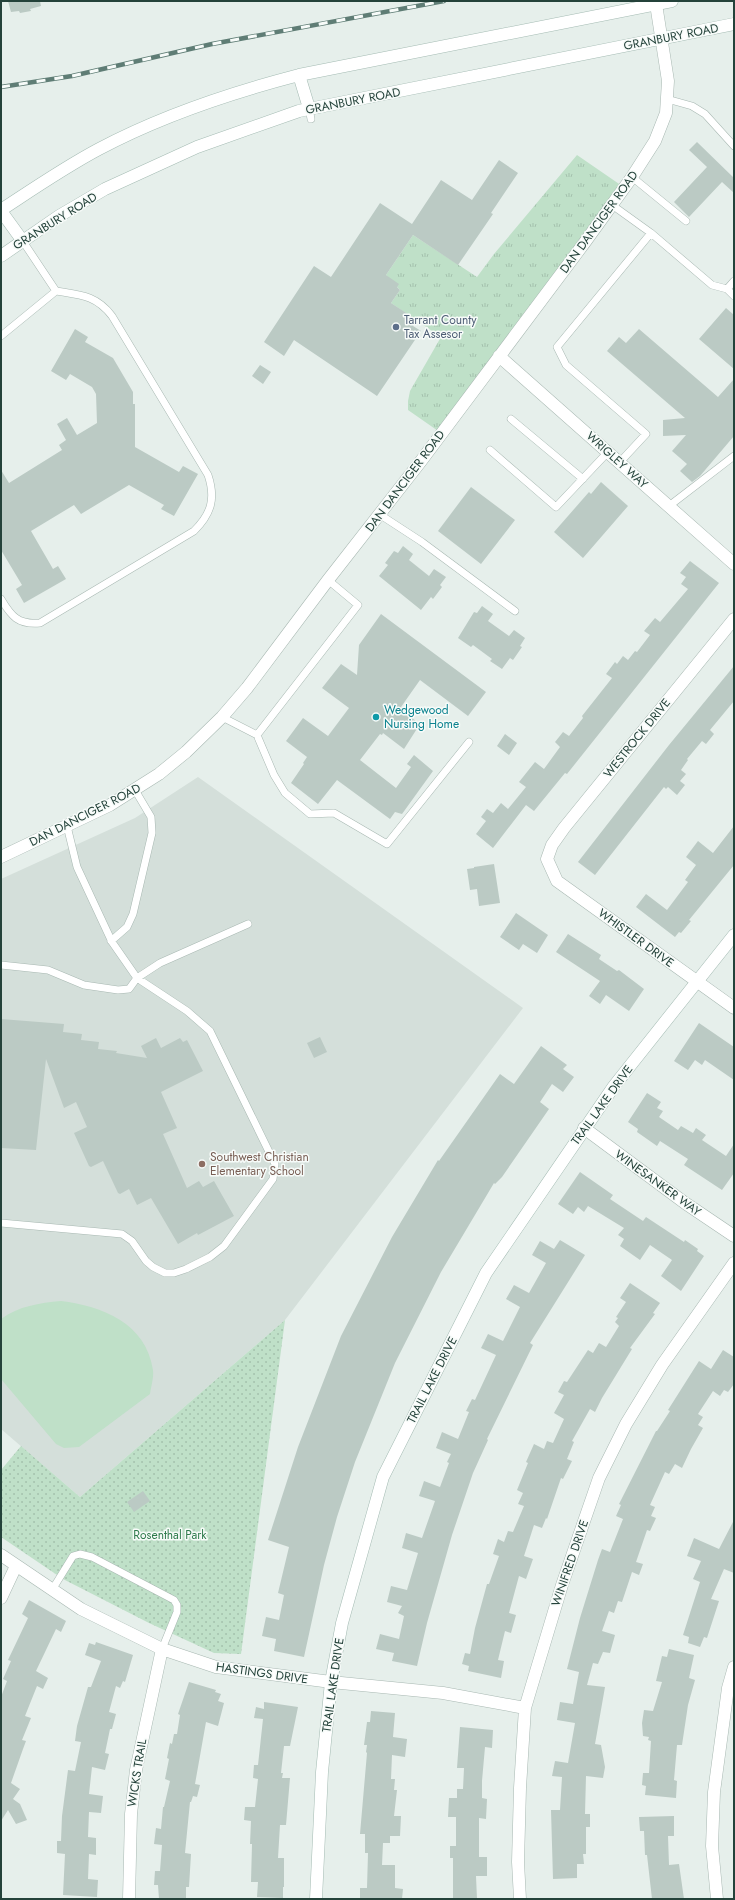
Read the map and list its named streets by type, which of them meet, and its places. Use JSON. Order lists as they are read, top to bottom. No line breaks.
{"streets":{"street":["GRANBURY ROAD","DAN DANCIGER ROAD","WRIGLEY WAY","WESTROCK DRIVE","WHISTLER DRIVE","TRAIL LAKE DRIVE","WINESANKER WAY","WINIFRED DRIVE","HASTINGS DRIVE","WICKS TRAIL"]},"crossings":[["GRANBURY ROAD","DAN DANCIGER ROAD"],["DAN DANCIGER ROAD","WRIGLEY WAY"],["WESTROCK DRIVE","WHISTLER DRIVE"],["WHISTLER DRIVE","TRAIL LAKE DRIVE"],["TRAIL LAKE DRIVE","WINESANKER WAY"],["TRAIL LAKE DRIVE","HASTINGS DRIVE"],["WINIFRED DRIVE","HASTINGS DRIVE"],["HASTINGS DRIVE","WICKS TRAIL"]],"parks":["Rosenthal Park"],"places":["Tarrant County Tax Assesor","Wedgewood Nursing Home","Southwest Christian Elementary School"]}
